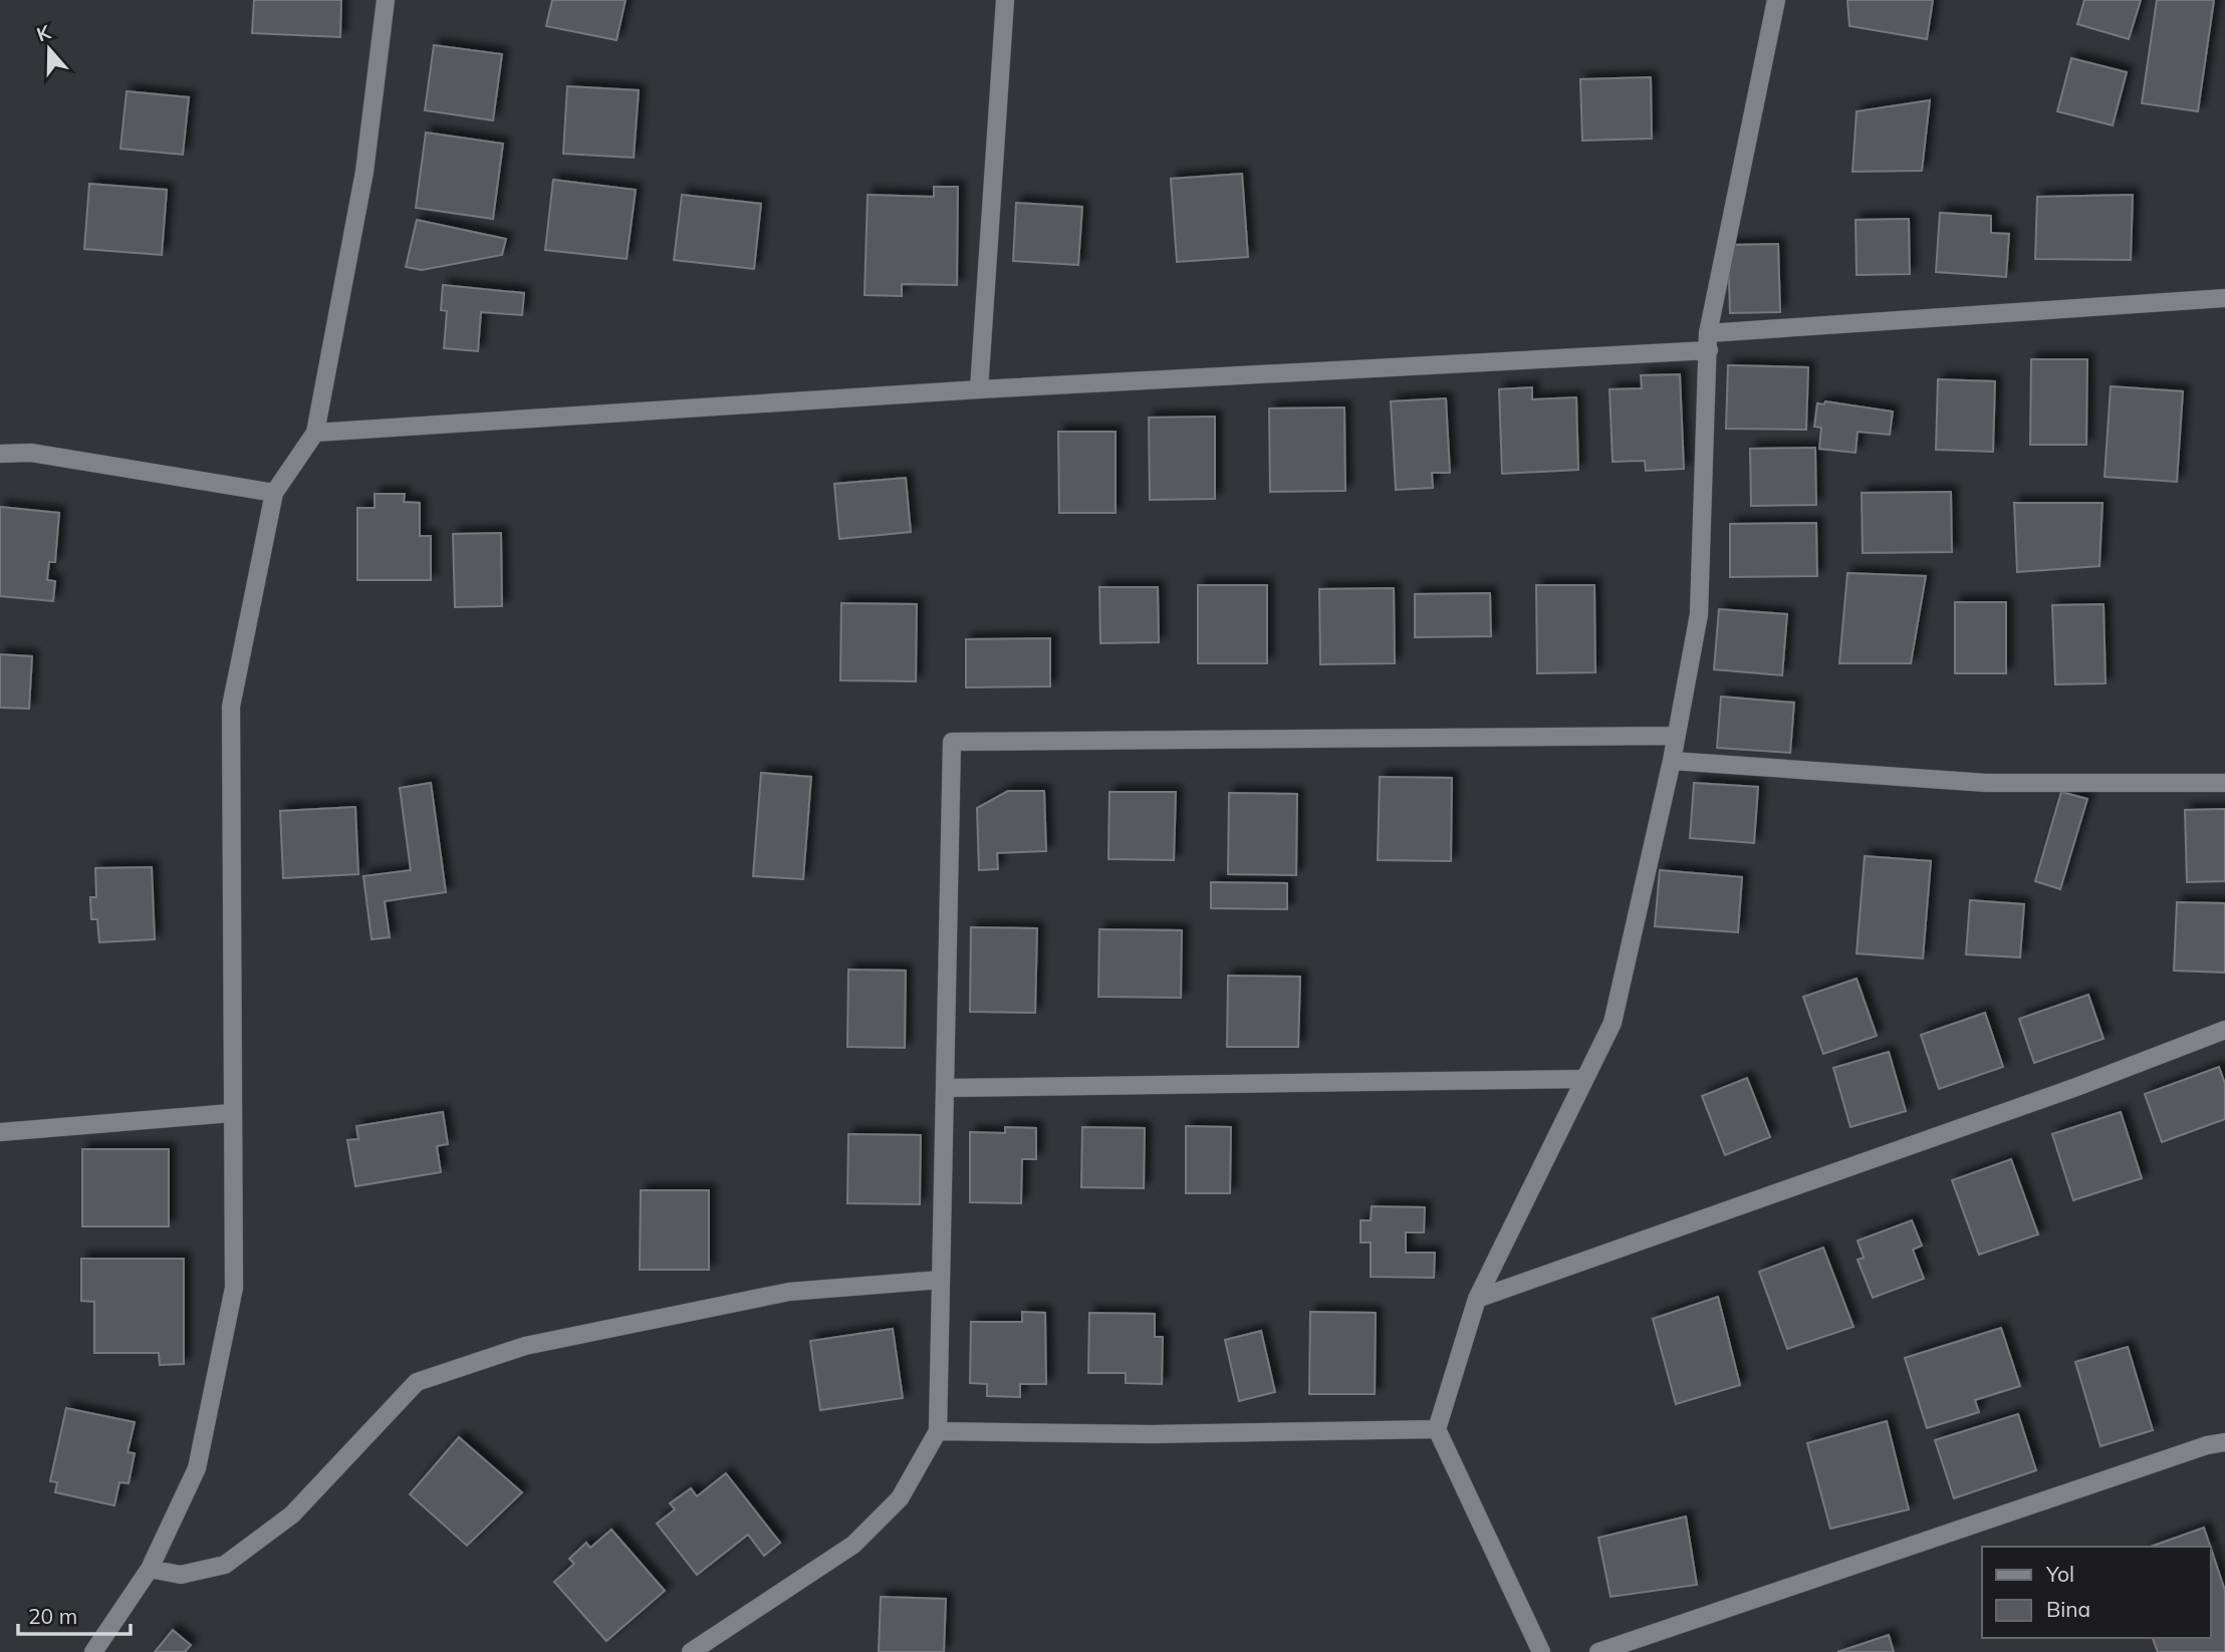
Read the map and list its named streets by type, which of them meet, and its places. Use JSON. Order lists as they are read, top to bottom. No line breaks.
{"legend":["Yol","Bina"],"scale_bar":"20 m","north":"top"}
